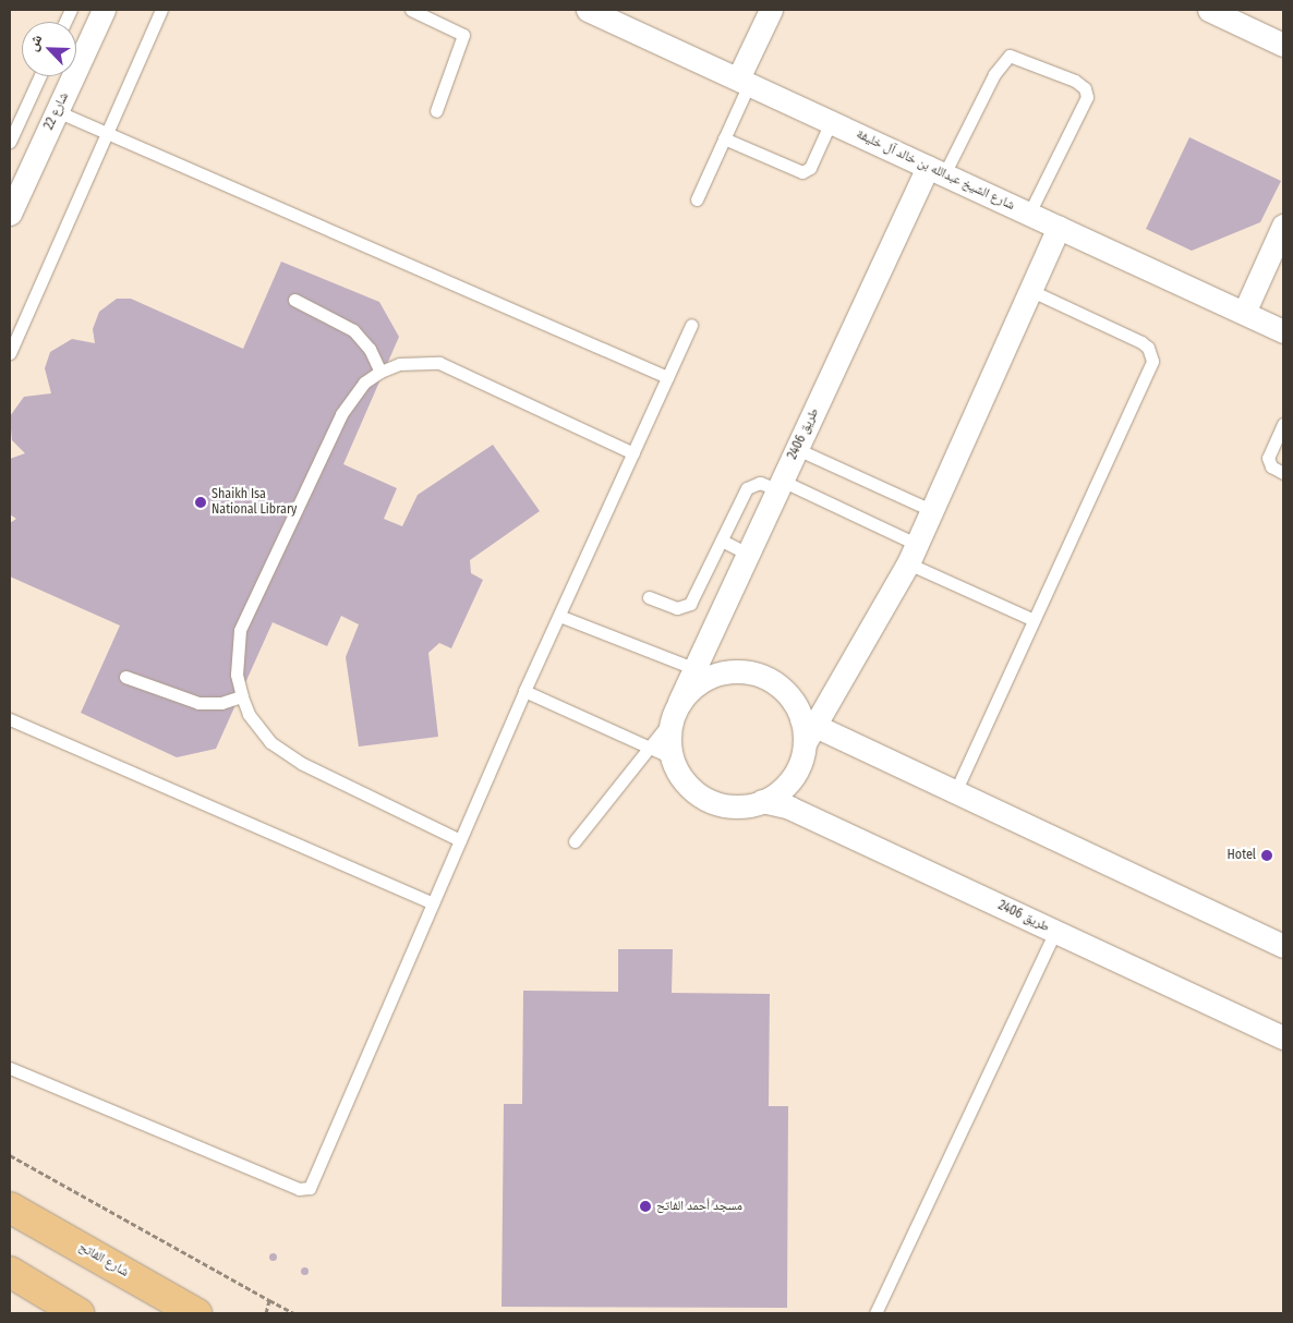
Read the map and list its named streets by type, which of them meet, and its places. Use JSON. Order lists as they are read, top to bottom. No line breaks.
{"streets":{"main road":["شارع الفاتح"],"street":["شارع 22","شارع الشيخ عبدالله بن خالد آل خليفة","طريق 2406"]},"crossings":[["شارع الشيخ عبدالله بن خالد آل خليفة","طريق 2406"]],"places":["Shaikh Isa National Library","Hotel","مسجد أحمد الفاتح"],"north":"top left"}
